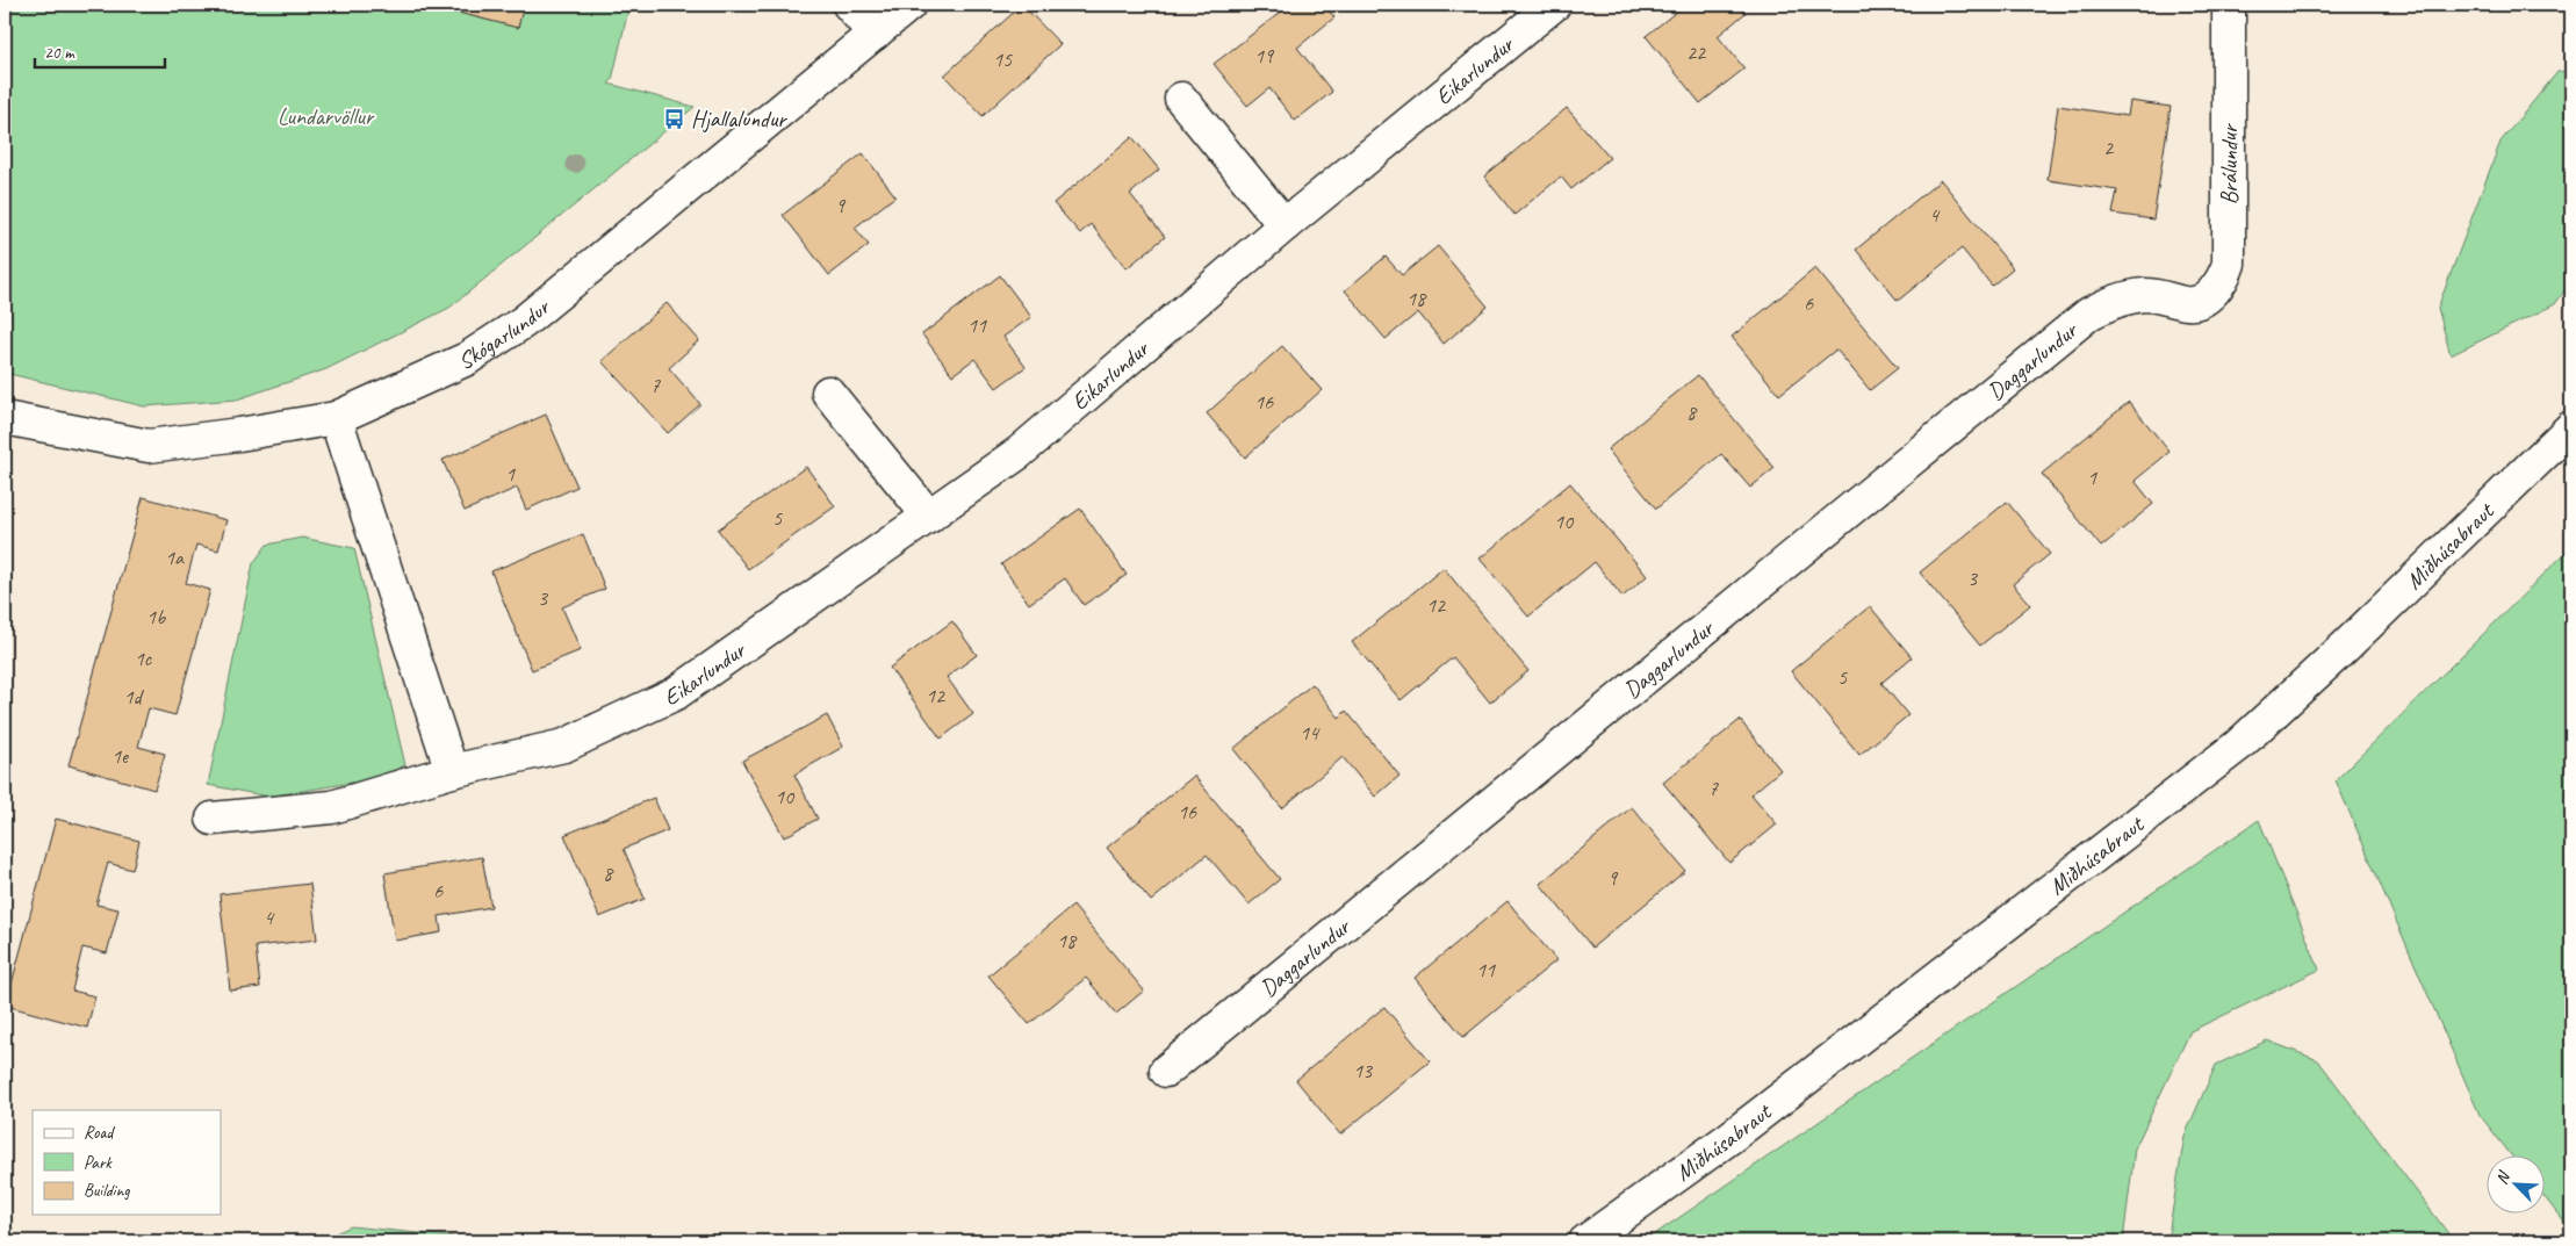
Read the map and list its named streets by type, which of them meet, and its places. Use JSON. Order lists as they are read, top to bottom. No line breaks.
{"streets":{"street":["Eikarlundur","Brálundur","Skógarlundur","Daggarlundur","Miðhúsabraut"]},"crossings":[["Brálundur","Daggarlundur"]],"parks":["Lundarvöllur"],"places":{"bus stop":["Hjallalundur"]},"house_numbers":["22","19","15","2","9","4","18","6","11","7","16","8","1","1","5","10","1a","3","3","12","1b","1c","5","12","1d","14","1e","7","10","16","8","9","6","4","18","11","13"],"legend":["Road","Park","Building"],"scale_bar":"20 m","north":"top left"}
